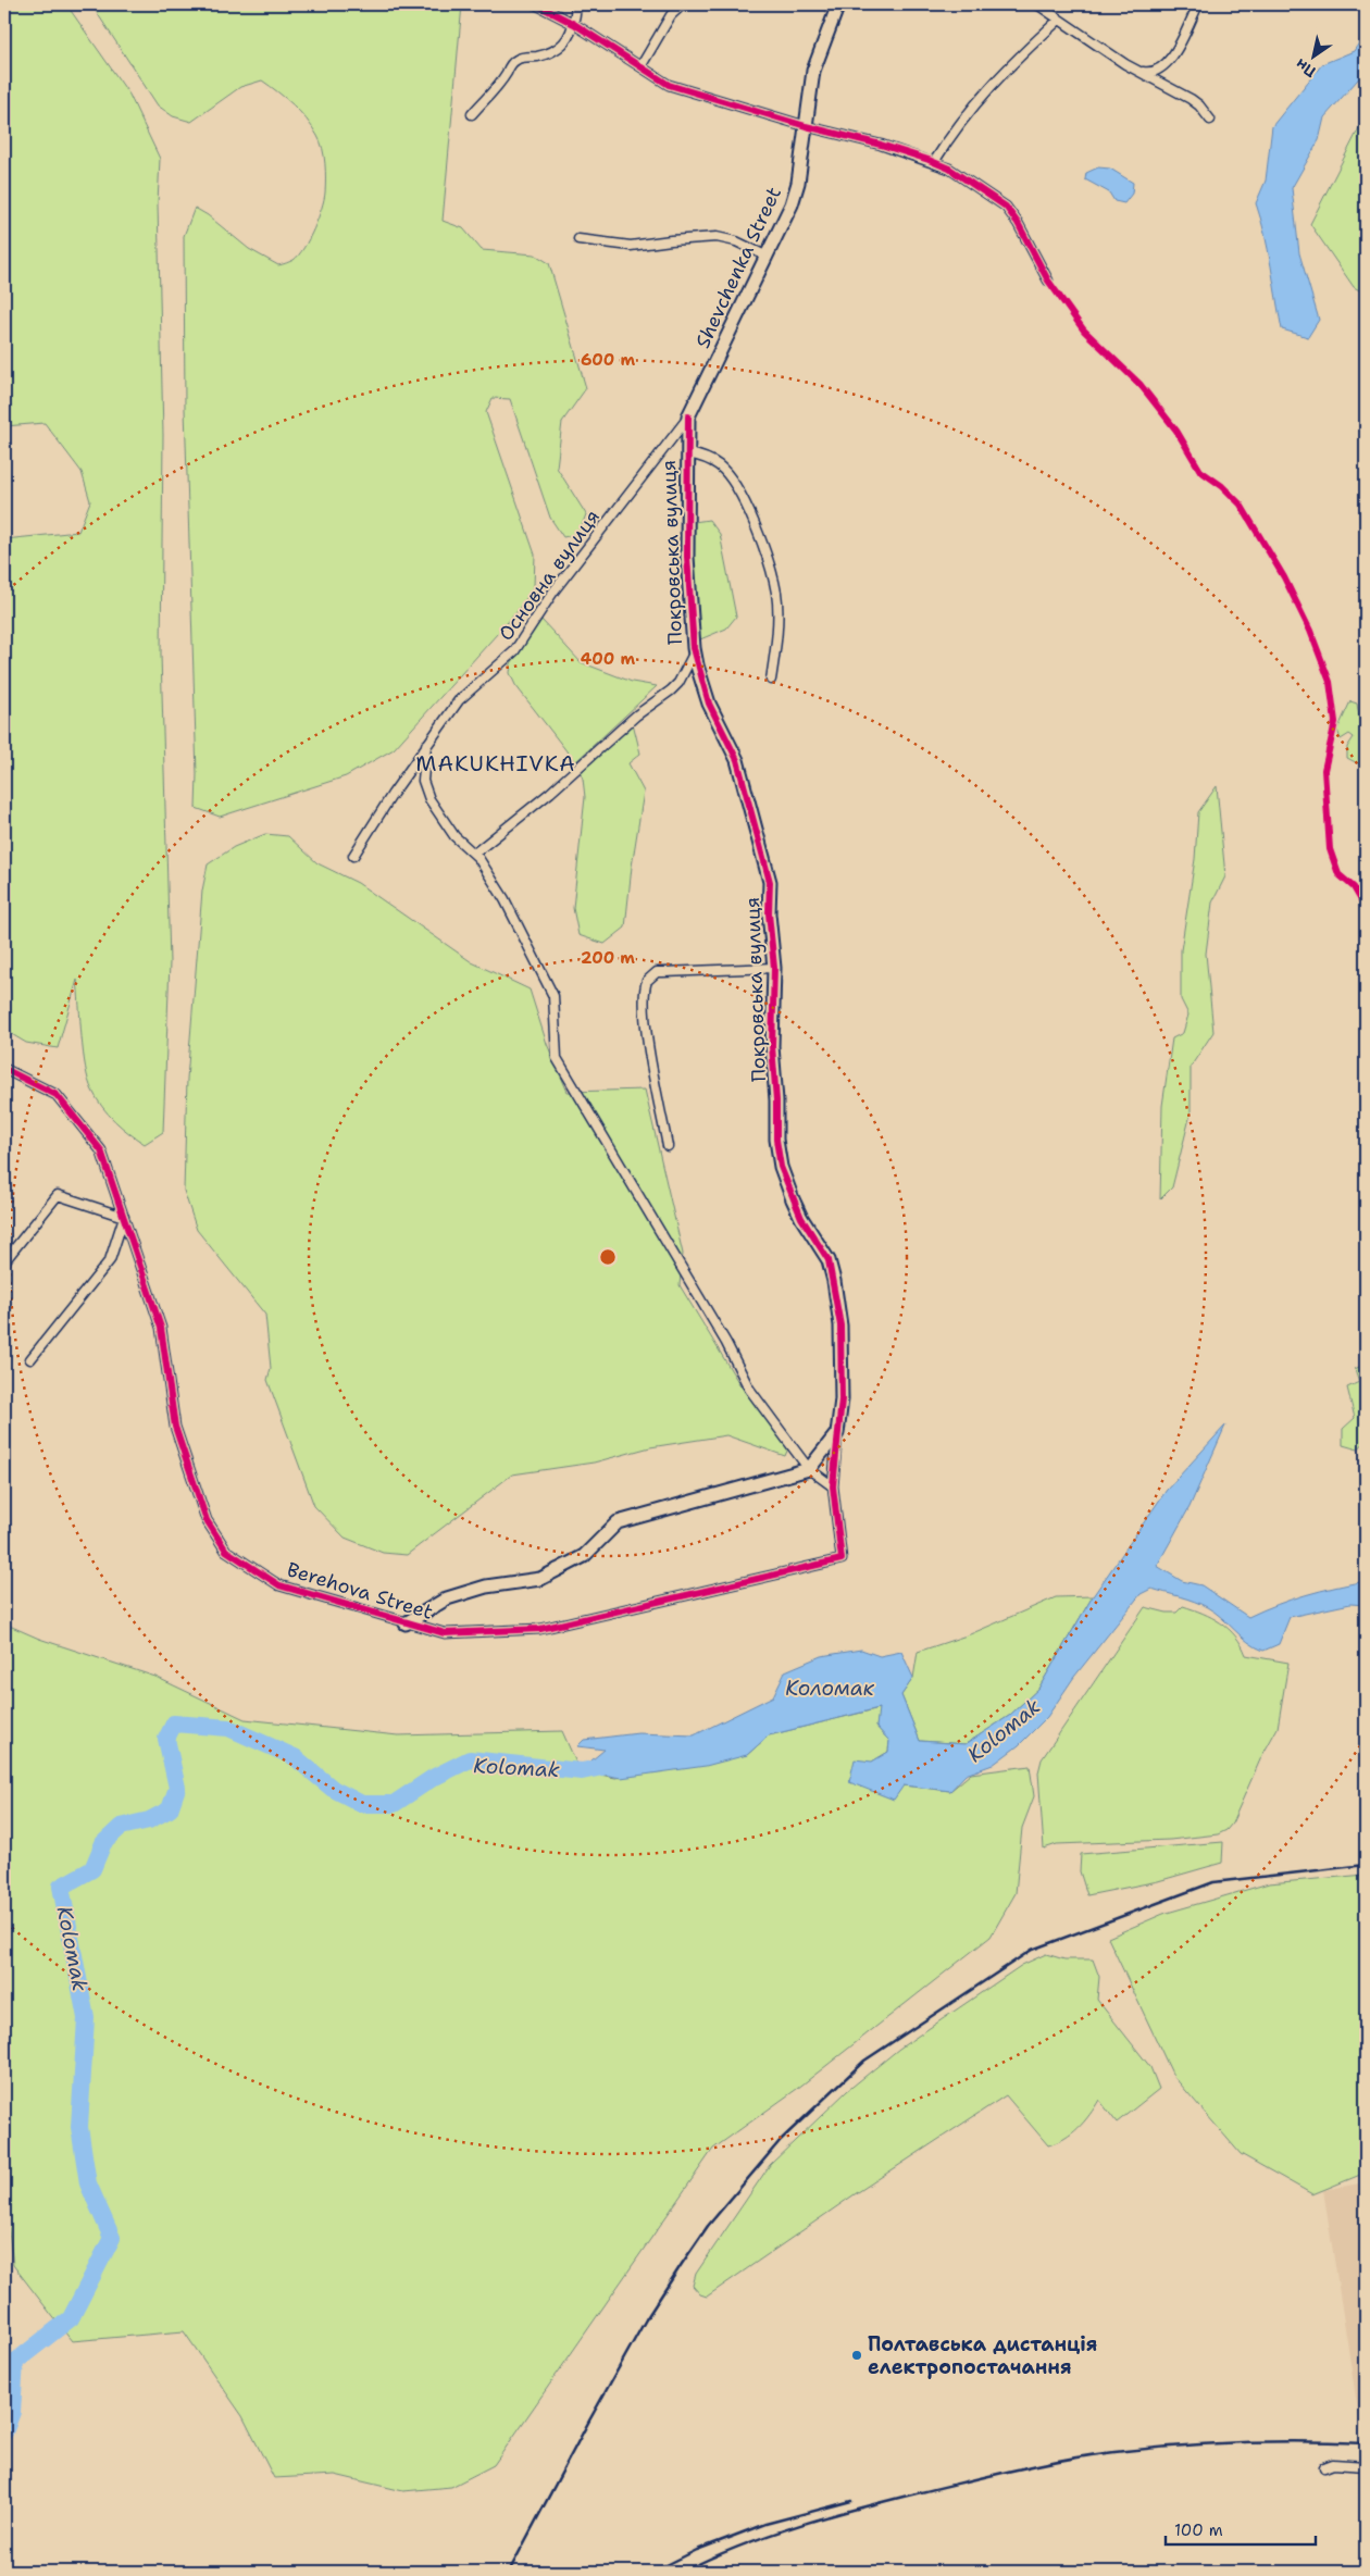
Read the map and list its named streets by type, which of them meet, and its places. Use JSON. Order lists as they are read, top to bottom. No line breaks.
{"streets":{"street":["Shevchenka Street","Покровська вулиця","Основна вулиця","Berehova Street"]},"crossings":[["Shevchenka Street","Покровська вулиця"],["Shevchenka Street","Основна вулиця"],["Покровська вулиця","Основна вулиця"],["Покровська вулиця","Berehova Street"]],"districts":["MAKUKHIVKA"],"water":["Коломак","Kolomak"],"places":["Полтавська дистанція електропостачання"],"scale_bar":"100 m","north":"bottom left","rings":["600 m","400 m","200 m"]}
